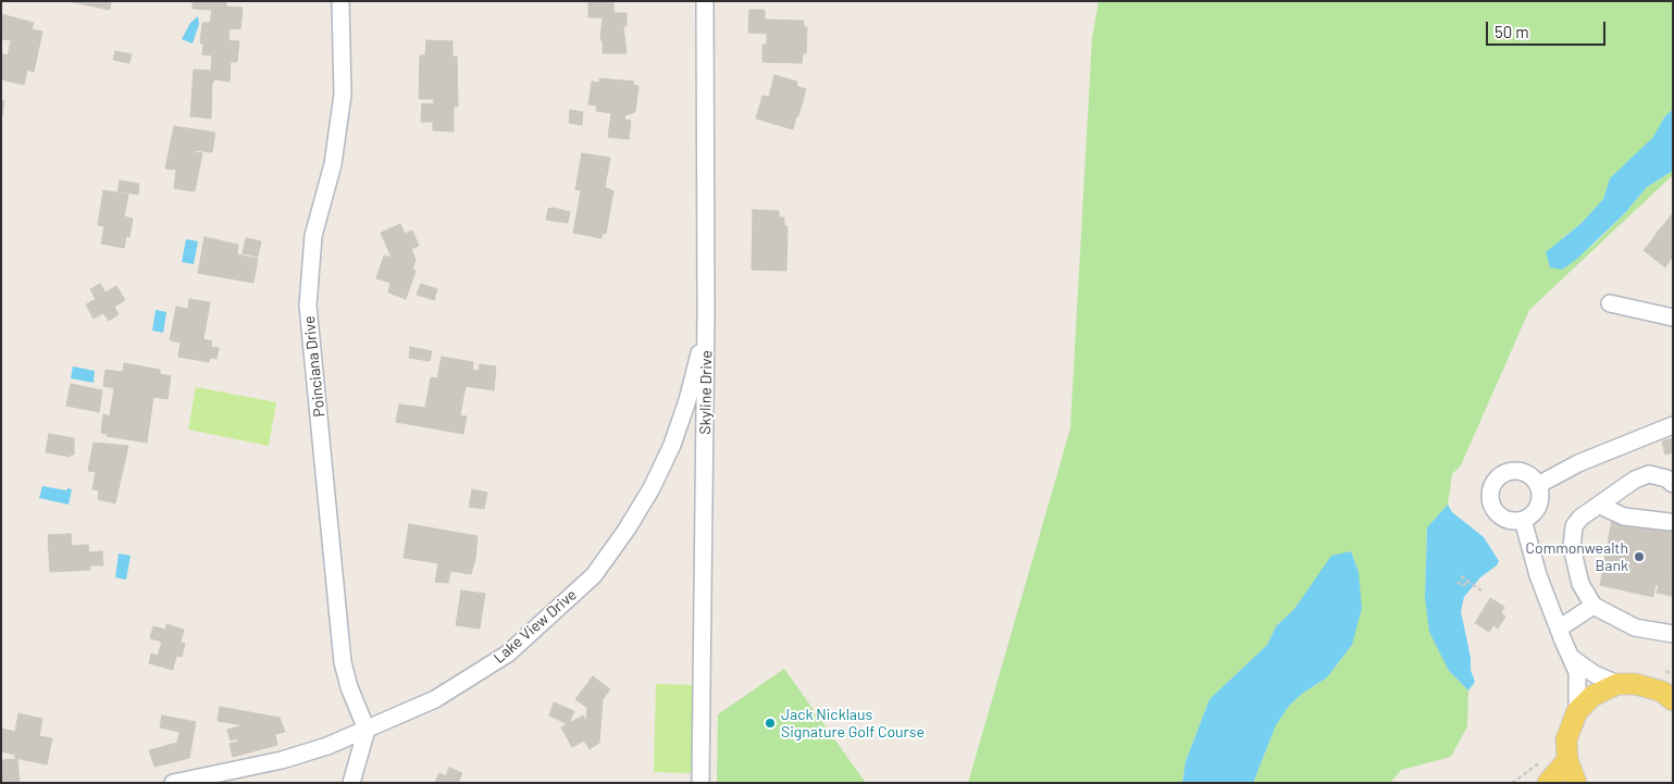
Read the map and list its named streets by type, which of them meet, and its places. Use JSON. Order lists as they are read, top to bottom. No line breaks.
{"streets":{"street":["Poinciana Drive","Skyline Drive","Lake View Drive"]},"crossings":[["Poinciana Drive","Lake View Drive"],["Skyline Drive","Lake View Drive"]],"places":["Commonwealth Bank","Jack Nicklaus Signature Golf Course"],"scale_bar":"50 m"}
